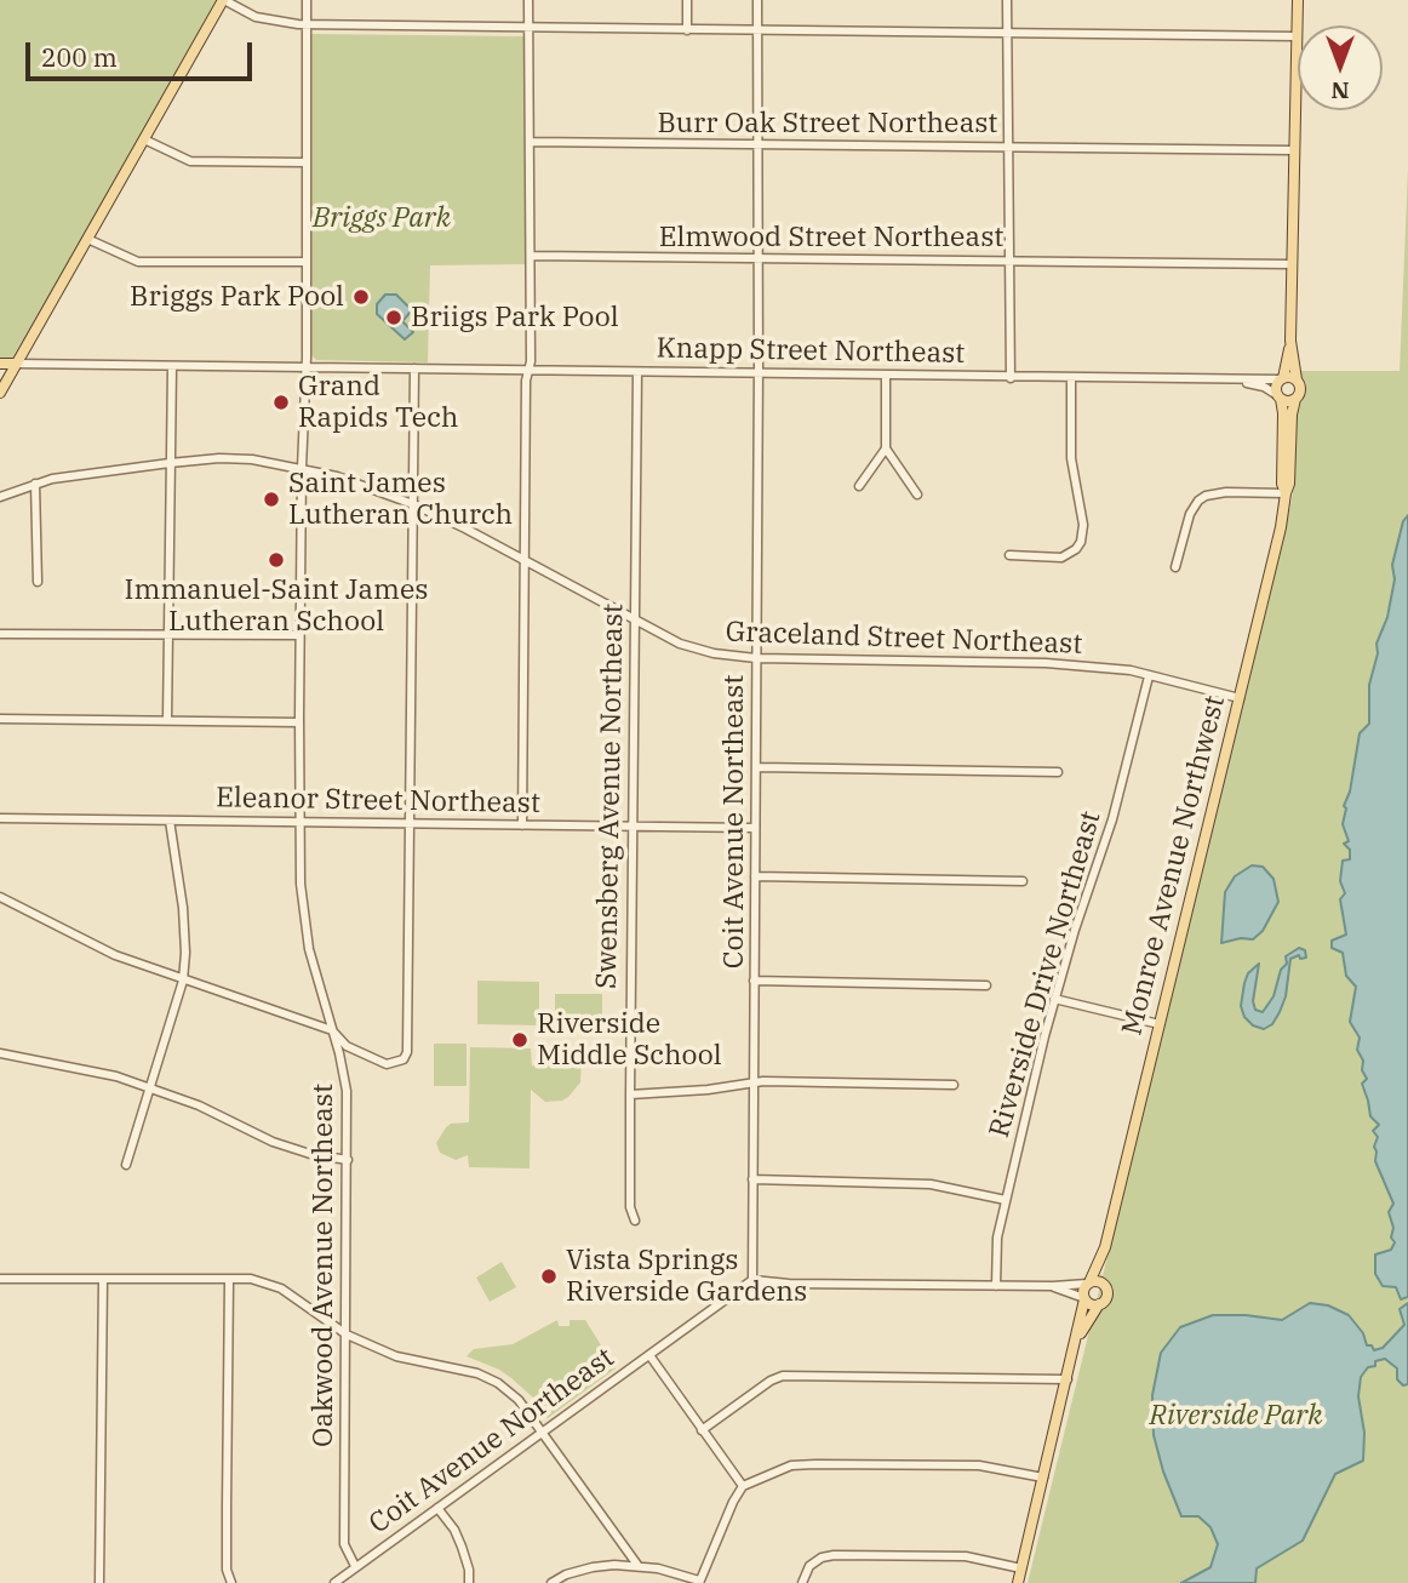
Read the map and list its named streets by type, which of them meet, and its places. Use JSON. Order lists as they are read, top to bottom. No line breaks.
{"streets":{"main road":["Knapp Street Northeast","Monroe Avenue Northwest"],"street":["Burr Oak Street Northeast","Elmwood Street Northeast","Graceland Street Northeast","Swensberg Avenue Northeast","Eleanor Street Northeast","Coit Avenue Northeast","Riverside Drive Northeast","Oakwood Avenue Northeast"]},"crossings":[["Burr Oak Street Northeast","Coit Avenue Northeast"],["Elmwood Street Northeast","Coit Avenue Northeast"],["Knapp Street Northeast","Swensberg Avenue Northeast"],["Knapp Street Northeast","Coit Avenue Northeast"],["Knapp Street Northeast","Monroe Avenue Northwest"],["Knapp Street Northeast","Oakwood Avenue Northeast"],["Graceland Street Northeast","Swensberg Avenue Northeast"],["Graceland Street Northeast","Coit Avenue Northeast"],["Graceland Street Northeast","Monroe Avenue Northwest"],["Graceland Street Northeast","Riverside Drive Northeast"],["Graceland Street Northeast","Oakwood Avenue Northeast"],["Swensberg Avenue Northeast","Eleanor Street Northeast"],["Eleanor Street Northeast","Coit Avenue Northeast"],["Eleanor Street Northeast","Oakwood Avenue Northeast"],["Coit Avenue Northeast","Oakwood Avenue Northeast"]],"parks":["Briggs Park","Riverside Park"],"places":["Briggs Park Pool","Briigs Park Pool","Grand Rapids Tech","Saint James Lutheran Church","Immanuel-Saint James Lutheran School","Riverside Middle School","Vista Springs Riverside Gardens"],"scale_bar":"200 m","north":"bottom"}
